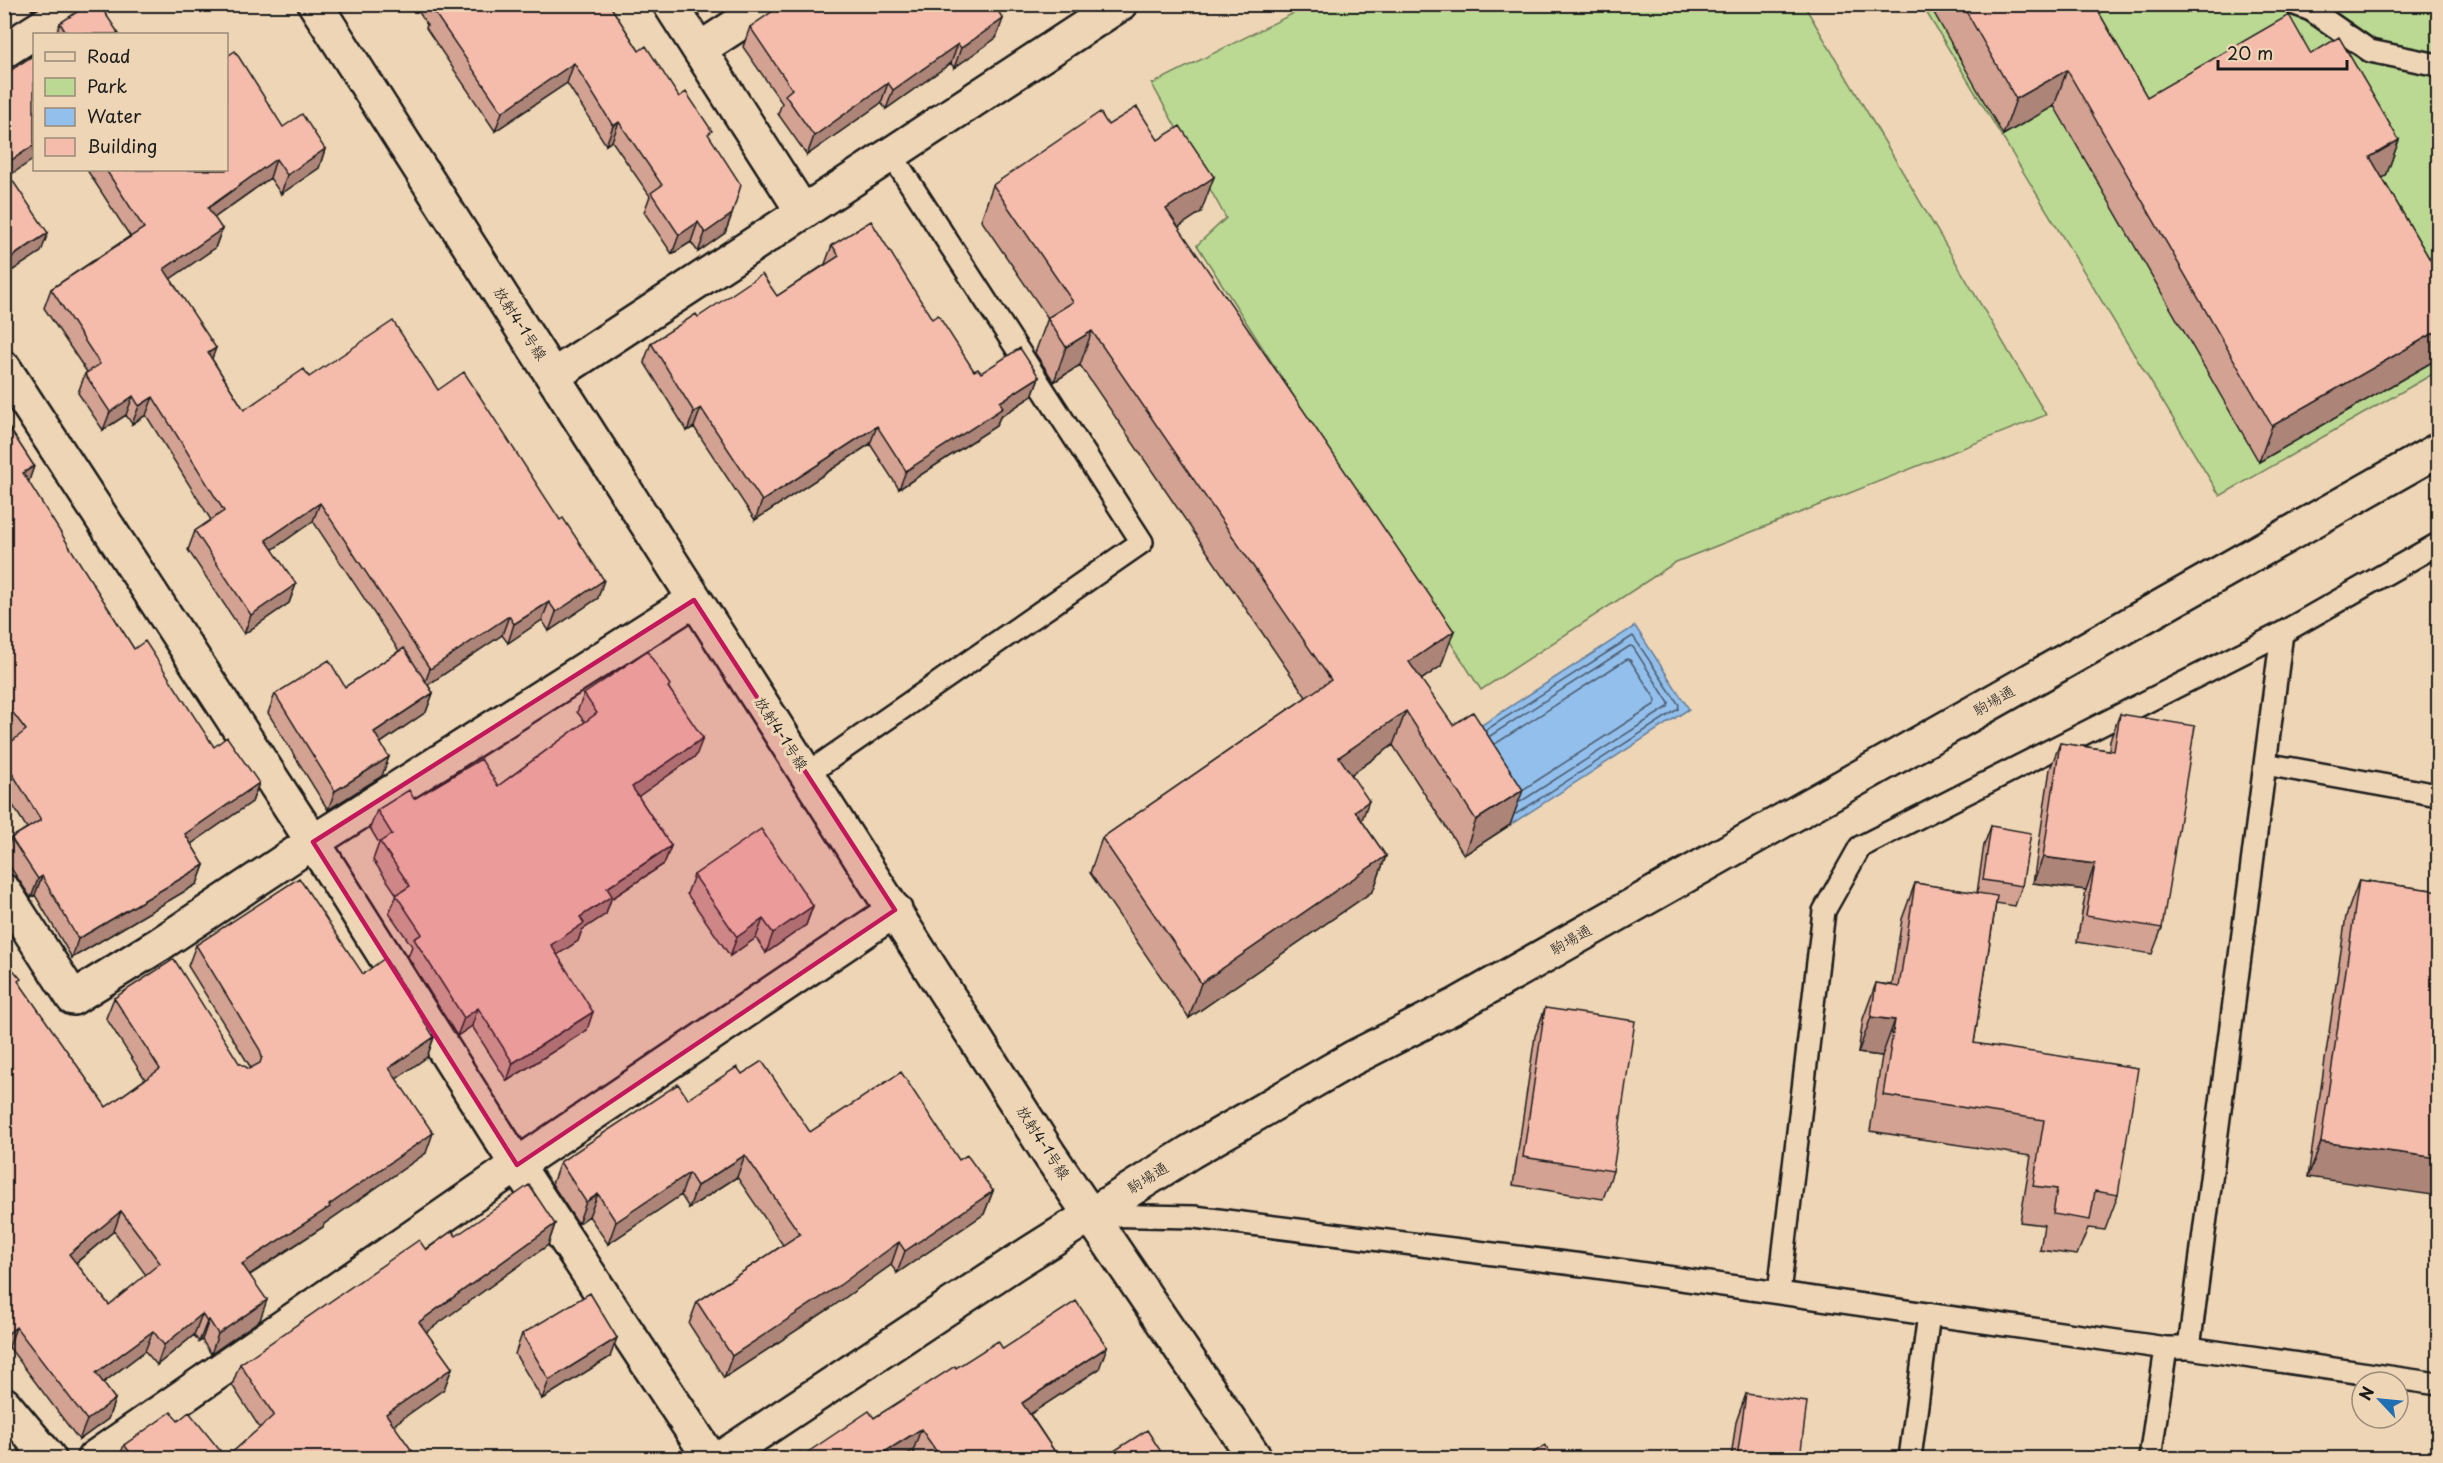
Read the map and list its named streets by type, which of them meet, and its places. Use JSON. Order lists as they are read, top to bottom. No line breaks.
{"streets":{"street":["放射4-1号線","駒場通"]},"crossings":[["放射4-1号線","駒場通"]],"legend":["Road","Park","Water","Building"],"scale_bar":"20 m","north":"top left"}
